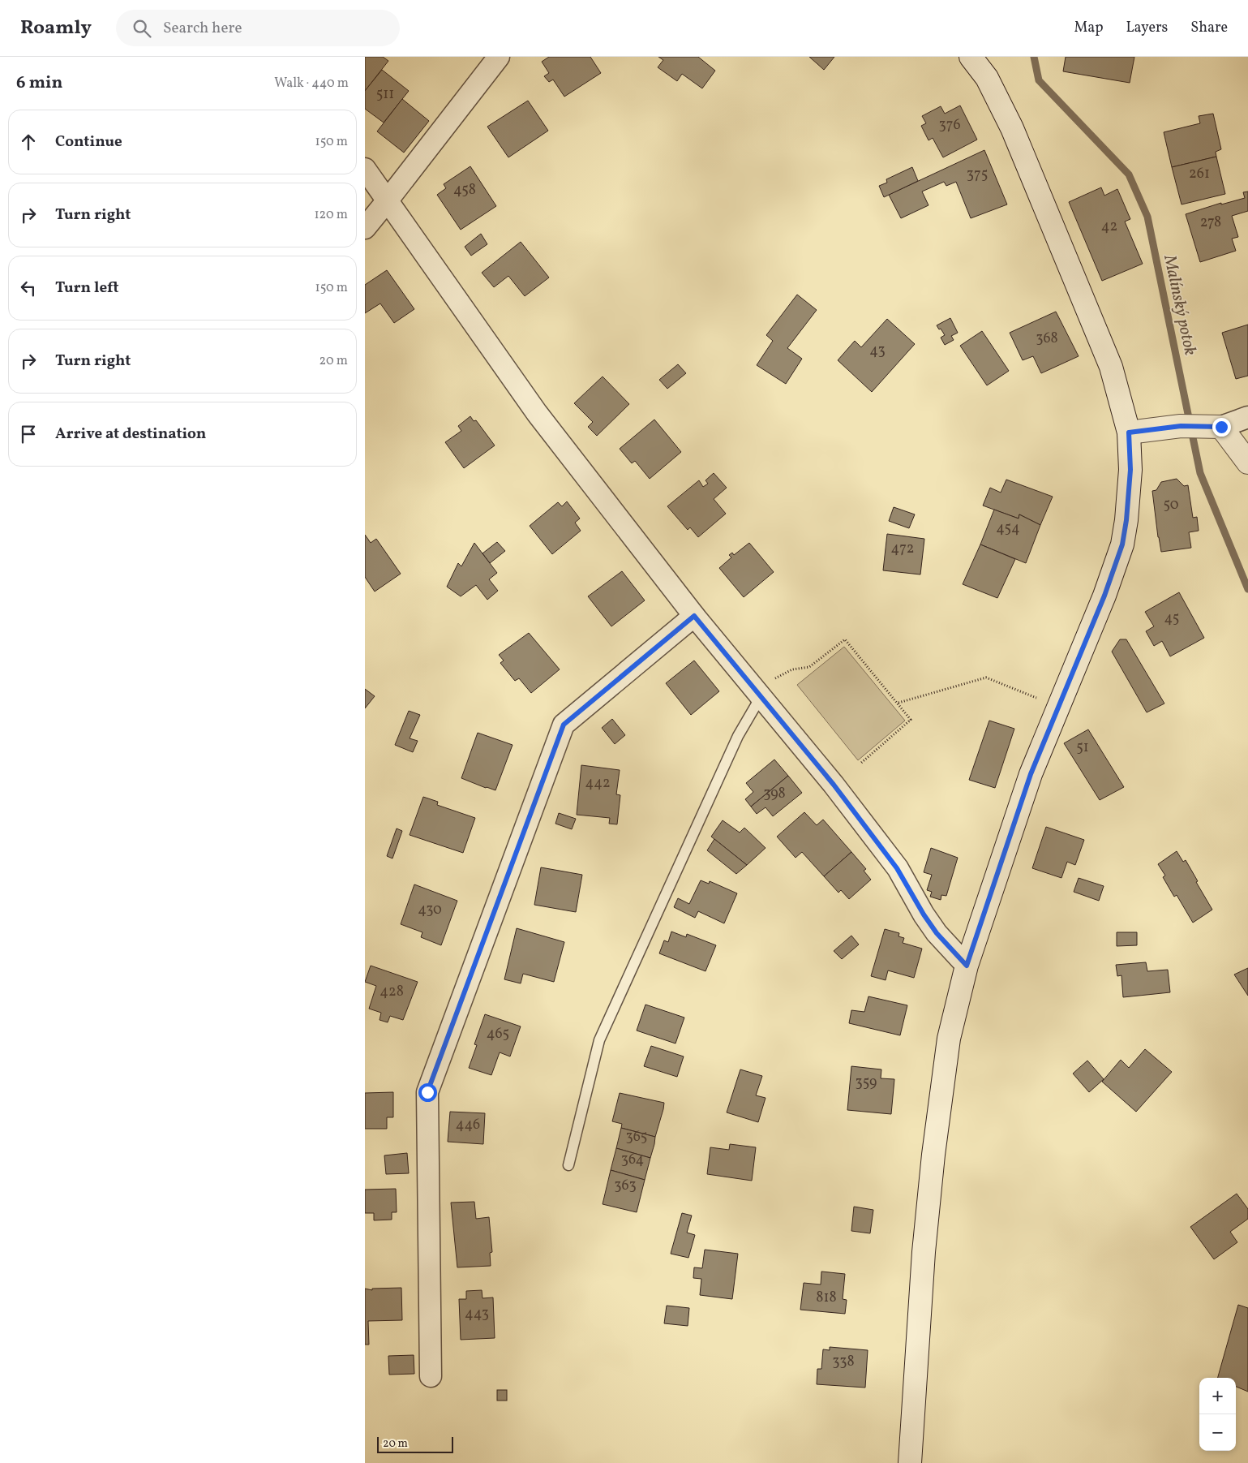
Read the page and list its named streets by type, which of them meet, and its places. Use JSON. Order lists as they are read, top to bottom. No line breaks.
{"water":["Malínský potok"],"house_numbers":["511","376","261","375","458","278","42","368","43","50","454","472","45","51","442","398","430","428","465","359","446","365","364","363","818","443","338"],"scale_bar":"20 m","page":{"header":"Roamly","search":"Search here","nav":["Map","Layers","Share"],"heading":["6 min","Walk · 440 m"],"list":[["Continue","150 m"],["Turn right","120 m"],["Turn left","150 m"],["Turn right","20 m"],"Arrive at destination"],"map_buttons":["+","−"],"scale":"20 m"}}
